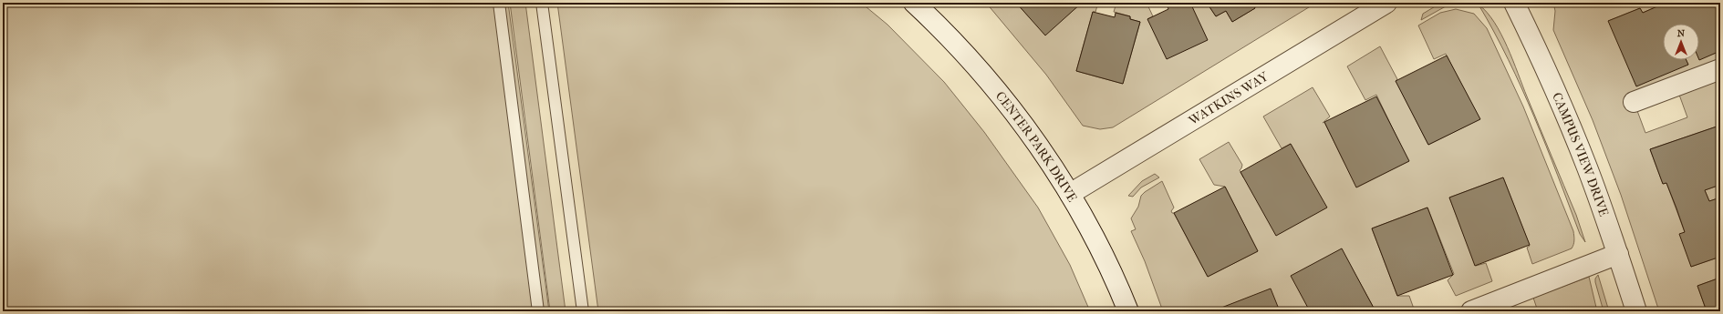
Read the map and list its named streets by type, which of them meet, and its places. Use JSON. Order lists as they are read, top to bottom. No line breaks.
{"streets":{"street":["WATKINS WAY","CENTER PARK DRIVE","CAMPUS VIEW DRIVE"]},"crossings":[["WATKINS WAY","CENTER PARK DRIVE"]],"north":"top"}
